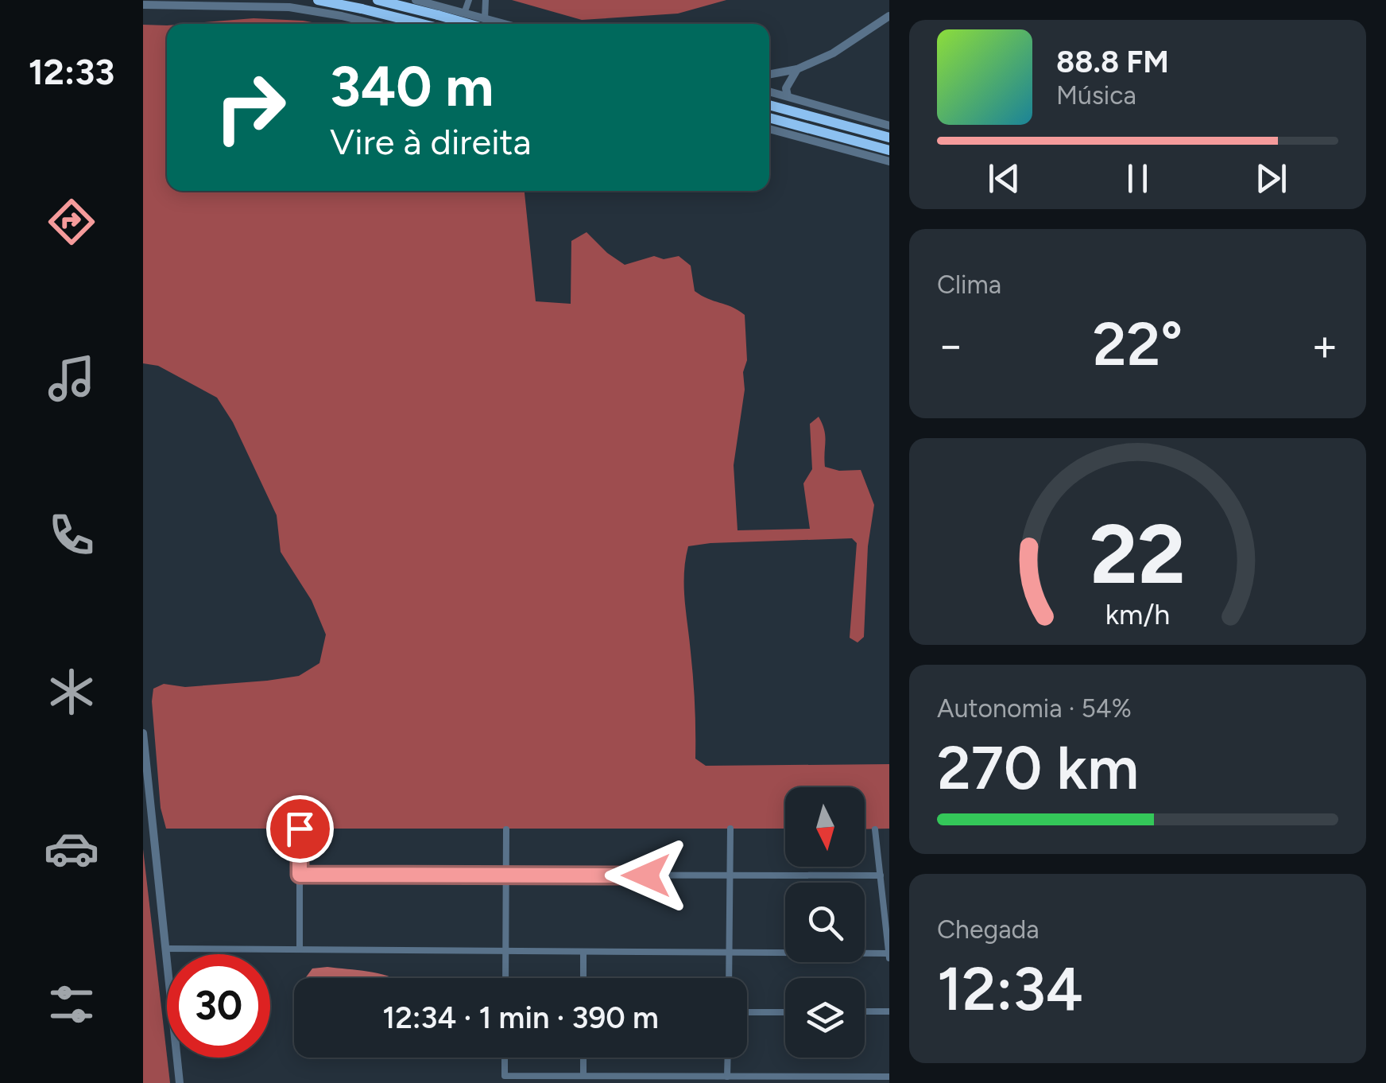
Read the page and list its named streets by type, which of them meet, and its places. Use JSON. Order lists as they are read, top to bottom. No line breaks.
{"north":"bottom","page":{"tabs":"12:33","turn":["340 m","Vire à direita"],"song":["88.8 FM","Música"],"tile":["Clima",["Autonomia · 54%","270 km"],["Chegada","12:34"]],"heat":["−","22°","+"],"limit":"30","trip":"12:34 · 1 min · 390 m","gauge":["22","km/h"]}}
